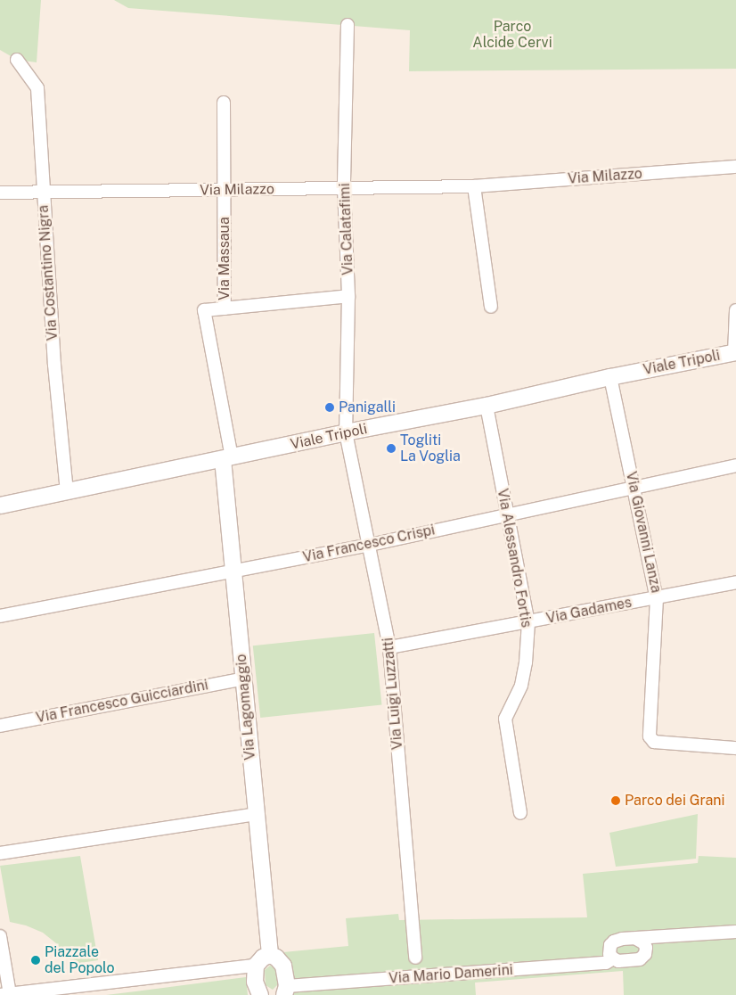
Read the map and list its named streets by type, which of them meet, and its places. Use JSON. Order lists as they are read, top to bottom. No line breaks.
{"streets":{"street":["Via Milazzo","Via Calatafimi","Via Massaua","Via Costantino Nigra","Viale Tripoli","Via Giovanni Lanza","Via Francesco Crispi","Via Alessandro Fortis","Via Gadames","Via Luigi Luzzatti","Via Francesco Guicciardini","Via Lagomaggio","Via Mario Damerini"]},"crossings":[["Via Milazzo","Via Calatafimi"],["Via Milazzo","Via Massaua"],["Via Milazzo","Via Costantino Nigra"],["Via Calatafimi","Via Massaua"],["Via Calatafimi","Viale Tripoli"],["Via Calatafimi","Via Luigi Luzzatti"],["Via Massaua","Viale Tripoli"],["Via Massaua","Via Lagomaggio"],["Via Costantino Nigra","Viale Tripoli"],["Viale Tripoli","Via Giovanni Lanza"],["Viale Tripoli","Via Alessandro Fortis"],["Viale Tripoli","Via Luigi Luzzatti"],["Viale Tripoli","Via Lagomaggio"],["Via Giovanni Lanza","Via Francesco Crispi"],["Via Giovanni Lanza","Via Gadames"],["Via Francesco Crispi","Via Alessandro Fortis"],["Via Francesco Crispi","Via Luigi Luzzatti"],["Via Francesco Crispi","Via Lagomaggio"],["Via Alessandro Fortis","Via Gadames"],["Via Gadames","Via Luigi Luzzatti"],["Via Francesco Guicciardini","Via Lagomaggio"]],"parks":["Parco Alcide Cervi"],"places":["Panigalli","Togliti La Voglia","Parco dei Grani","Piazzale del Popolo"]}
